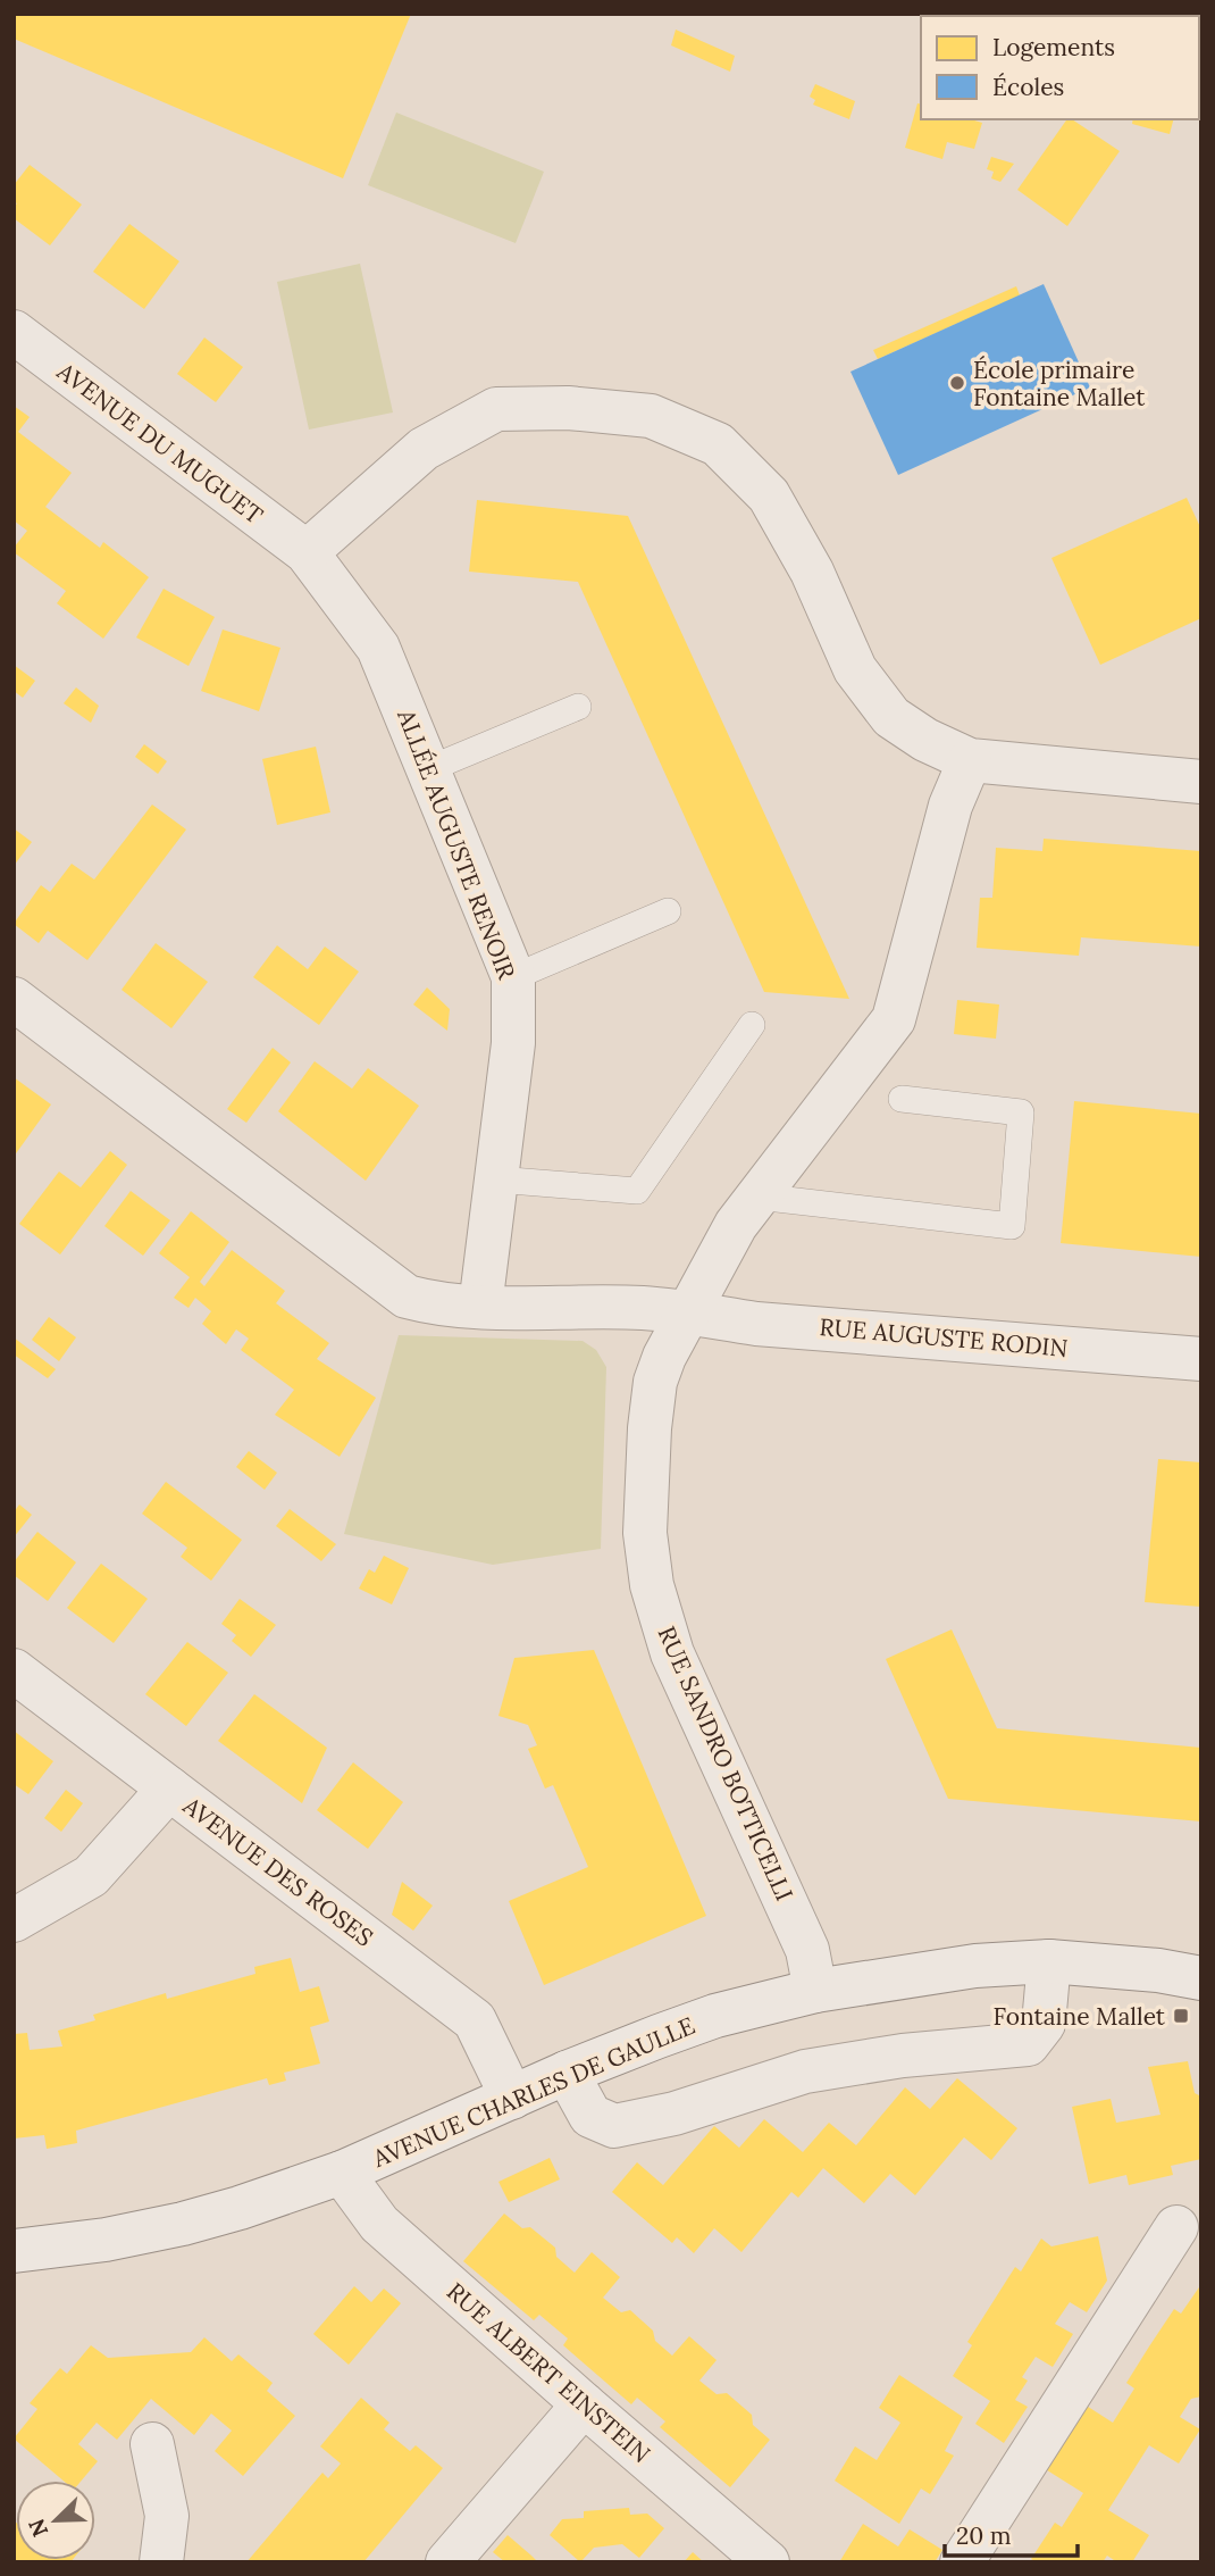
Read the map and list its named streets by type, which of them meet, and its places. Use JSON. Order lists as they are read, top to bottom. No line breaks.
{"streets":{"street":["AVENUE DU MUGUET","ALLÉE AUGUSTE RENOIR","RUE AUGUSTE RODIN","RUE SANDRO BOTTICELLI","AVENUE DES ROSES","AVENUE CHARLES DE GAULLE","RUE ALBERT EINSTEIN"]},"crossings":[["AVENUE DU MUGUET","ALLÉE AUGUSTE RENOIR"],["ALLÉE AUGUSTE RENOIR","RUE AUGUSTE RODIN"],["RUE AUGUSTE RODIN","RUE SANDRO BOTTICELLI"],["RUE SANDRO BOTTICELLI","AVENUE CHARLES DE GAULLE"],["AVENUE DES ROSES","AVENUE CHARLES DE GAULLE"],["AVENUE CHARLES DE GAULLE","RUE ALBERT EINSTEIN"]],"places":{"other":["École primaire Fontaine Mallet"],"transit":["Fontaine Mallet"]},"legend":["Logements","Écoles"],"scale_bar":"20 m","north":"bottom left"}
